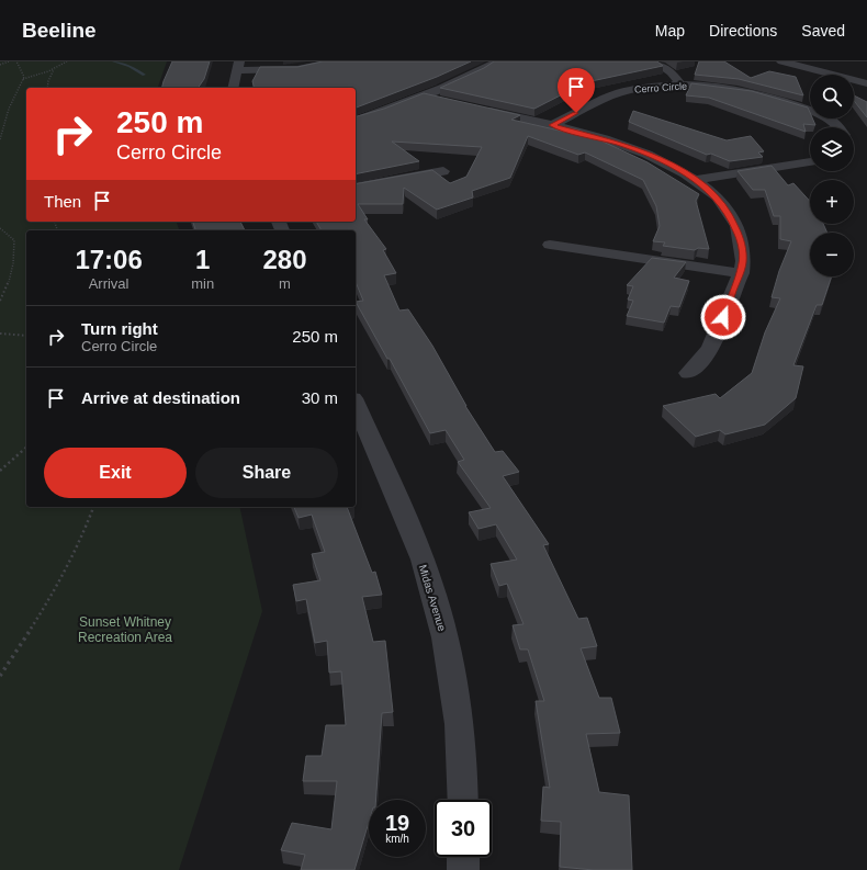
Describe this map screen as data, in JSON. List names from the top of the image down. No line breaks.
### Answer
{"streets":{"street":["Cerro Circle","Midas Avenue"]},"parks":["Sunset Whitney Recreation Area"],"page":{"header":"Beeline","nav":["Map","Directions","Saved"],"map_buttons":["+","−"],"turn":["250 m","Cerro Circle"],"then":"Then","eta":["17:06","Arrival","1","min","280","m"],"list":[{"name":"Turn right","note":"Cerro Circle","value":"250 m"},{"name":"Arrive at destination","value":"30 m"}],"buttons":["Exit","Share"],"speed":"19 km/h","limit":"30"}}
